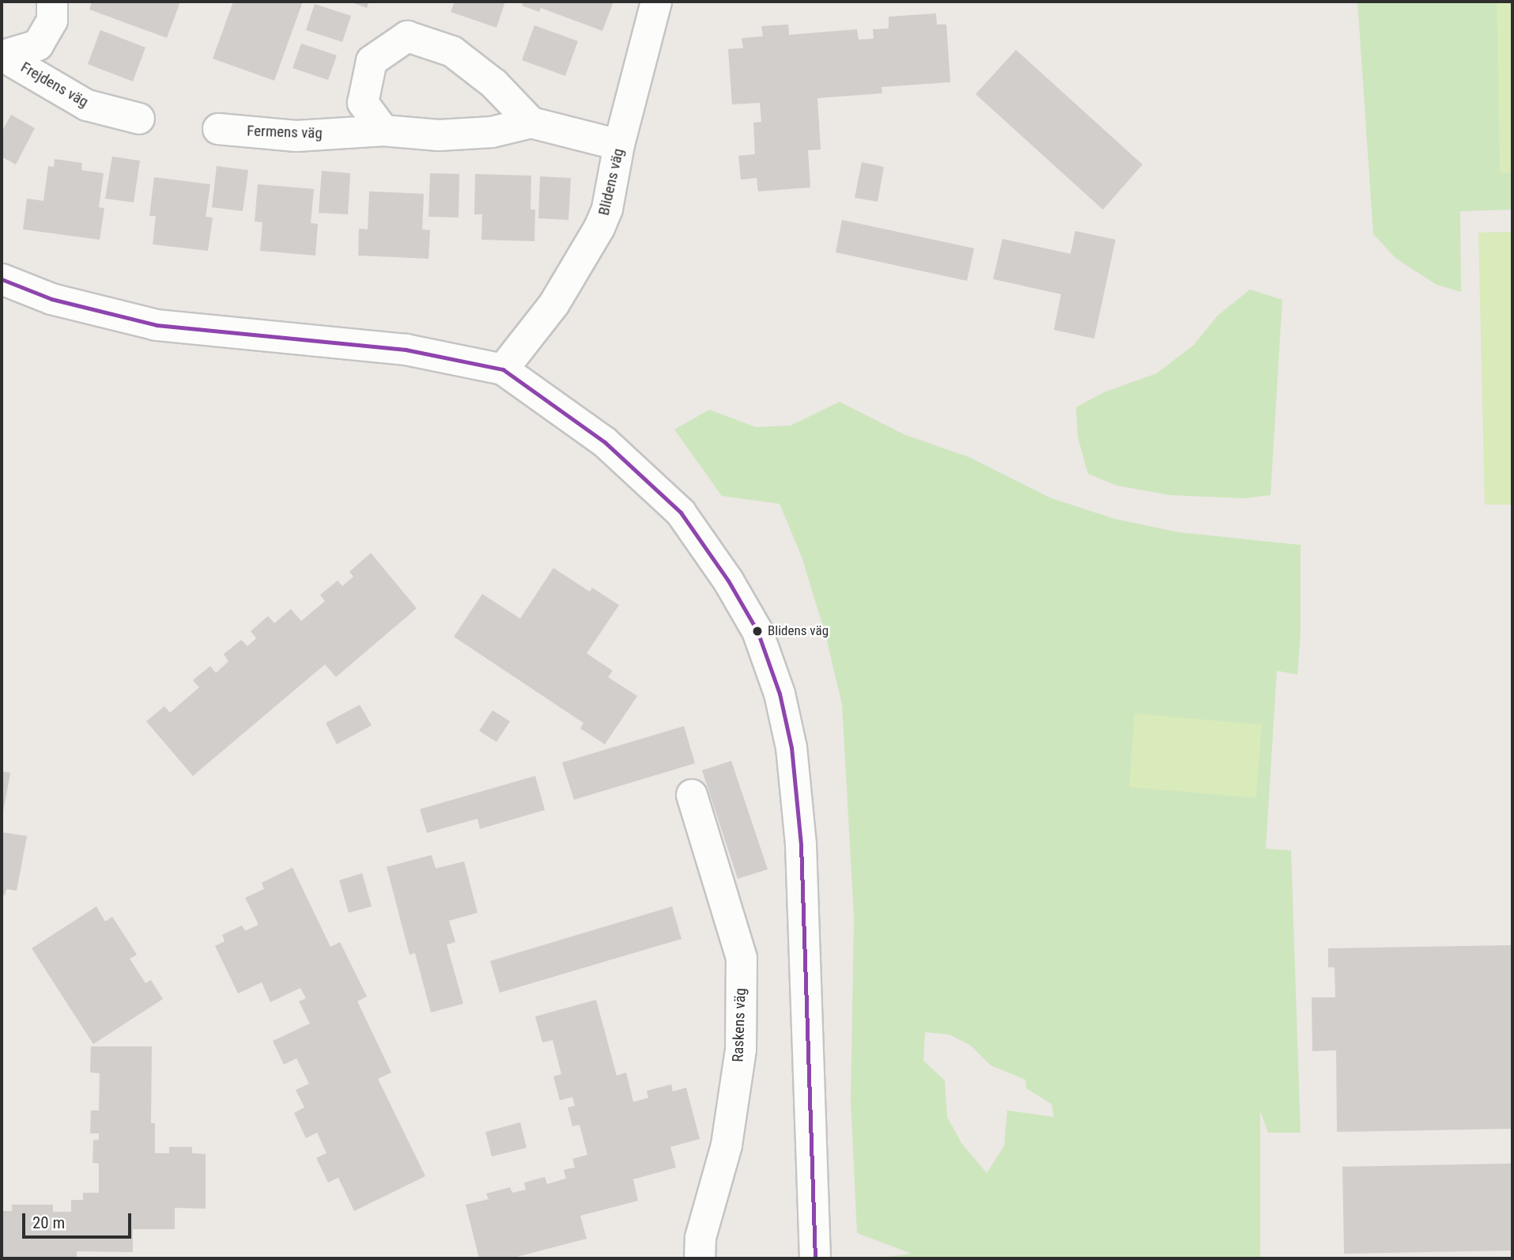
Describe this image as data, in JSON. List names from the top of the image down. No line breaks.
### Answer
{"streets":{"street":["Frejdens väg","Fermens väg","Blidens väg","Raskens väg"]},"crossings":[["Fermens väg","Blidens väg"]],"places":["Blidens väg"],"scale_bar":"20 m"}
